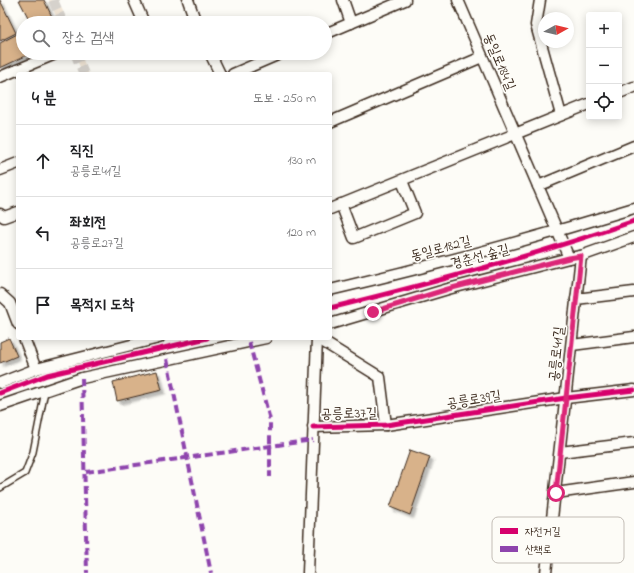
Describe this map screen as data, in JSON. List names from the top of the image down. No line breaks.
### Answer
{"streets":{"street":["동일로184길","동일로182길","공릉로41길","공릉로39길","공릉로37길"],"cycle path":["경춘선 숲길"]},"crossings":[["동일로184길","동일로182길"],["동일로184길","경춘선 숲길"],["공릉로41길","공릉로39길"],["공릉로39길","공릉로37길"]],"legend":["자전거길","산책로"],"north":"right","page":{"map_buttons":["+","−"],"search":"장소 검색","heading":["4 분","도보 · 250 m"],"list":[["직진","공릉로41길","130 m"],["좌회전","공릉로27길","120 m"],"목적지 도착"]}}
